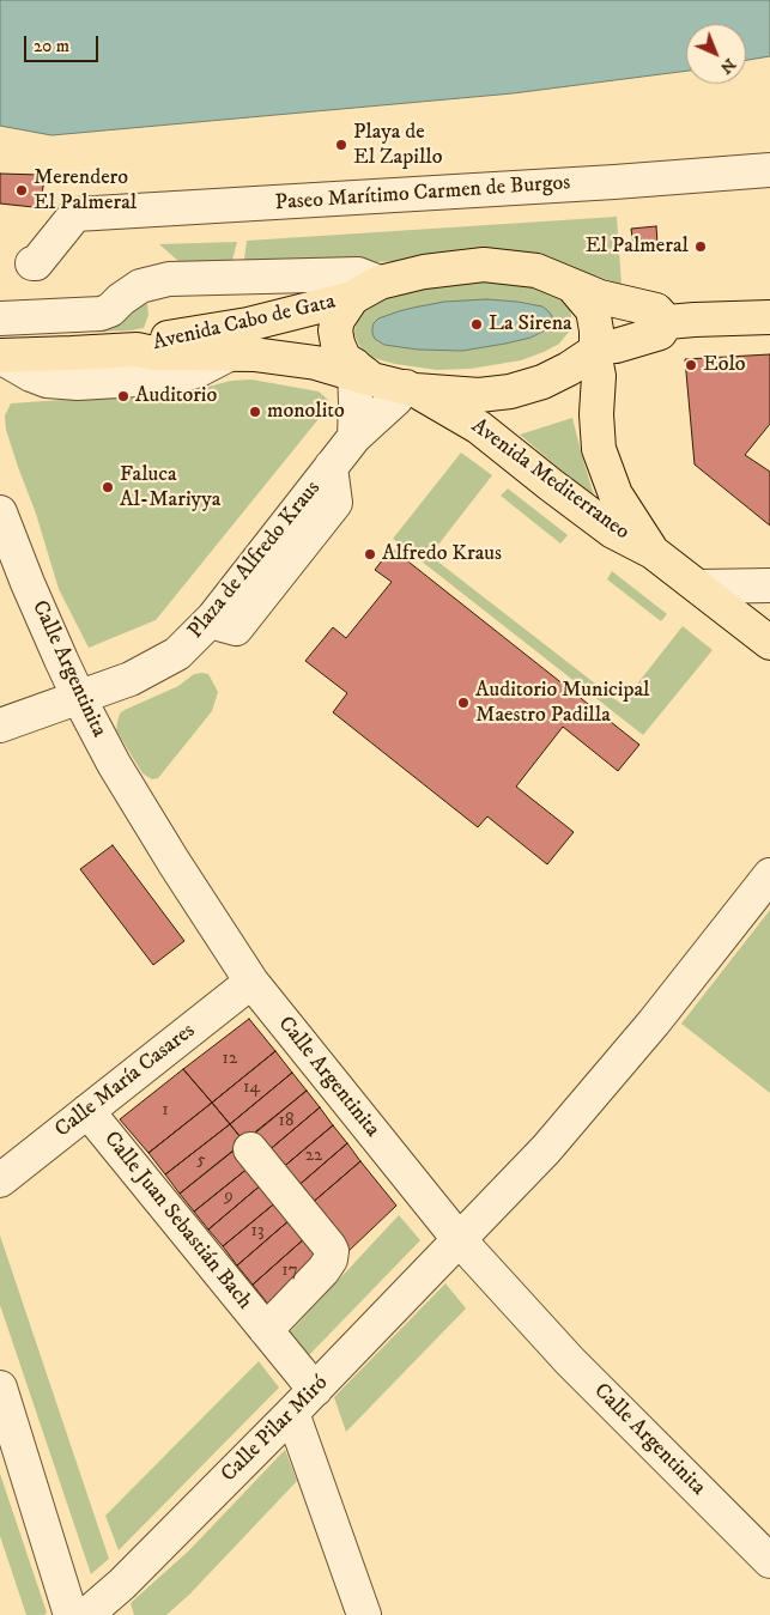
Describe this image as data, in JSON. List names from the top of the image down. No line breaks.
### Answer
{"streets":{"main road":["Avenida Cabo de Gata","Avenida Mediterraneo"],"street":["Paseo Marítimo Carmen de Burgos","Plaza de Alfredo Kraus","Calle Argentinita","Calle María Casares","Calle Juan Sebastián Bach","Calle Pilar Miró"]},"crossings":[["Avenida Cabo de Gata","Avenida Mediterraneo"],["Avenida Cabo de Gata","Plaza de Alfredo Kraus"],["Avenida Mediterraneo","Plaza de Alfredo Kraus"],["Plaza de Alfredo Kraus","Calle Argentinita"],["Calle Argentinita","Calle María Casares"],["Calle Argentinita","Calle Pilar Miró"],["Calle María Casares","Calle Juan Sebastián Bach"],["Calle Juan Sebastián Bach","Calle Pilar Miró"]],"places":["Playa de El Zapillo","Merendero El Palmeral","El Palmeral","La Sirena","Eolo","Auditorio","monolito","Faluca Al-Mariyya","Alfredo Kraus","Auditorio Municipal Maestro Padilla"],"house_numbers":["12","14","1","18","22","5","9","13","17"],"scale_bar":"20 m","north":"bottom right"}
